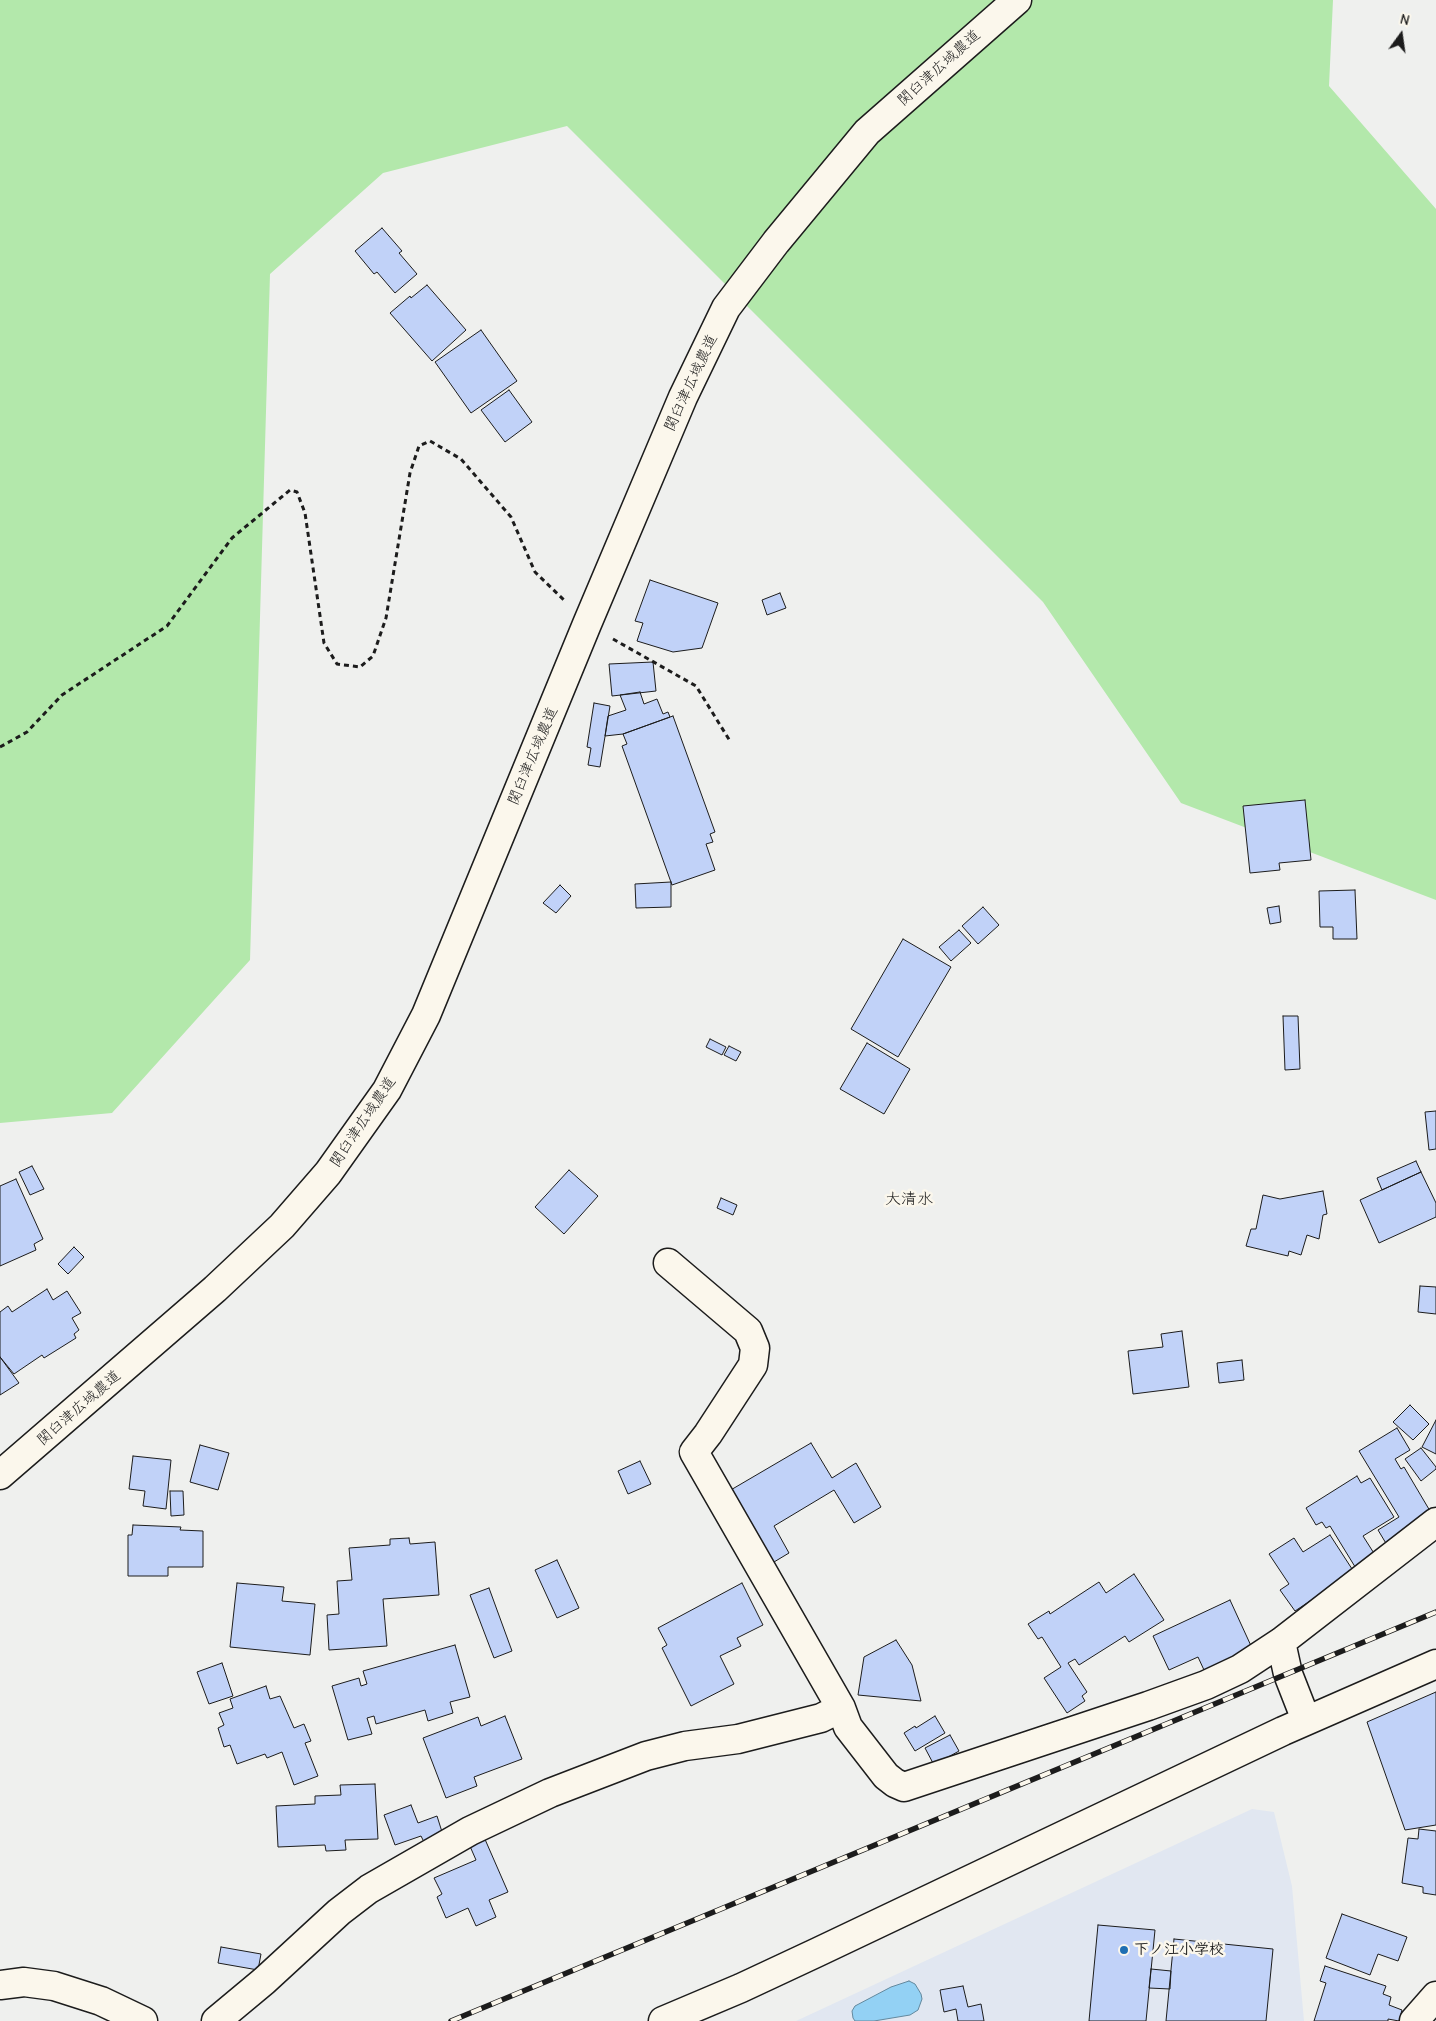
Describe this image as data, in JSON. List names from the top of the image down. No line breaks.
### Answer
{"streets":{"street":["関臼津広域農道"]},"districts":["大清水"],"places":["下ノ江小学校"],"north":"top"}
